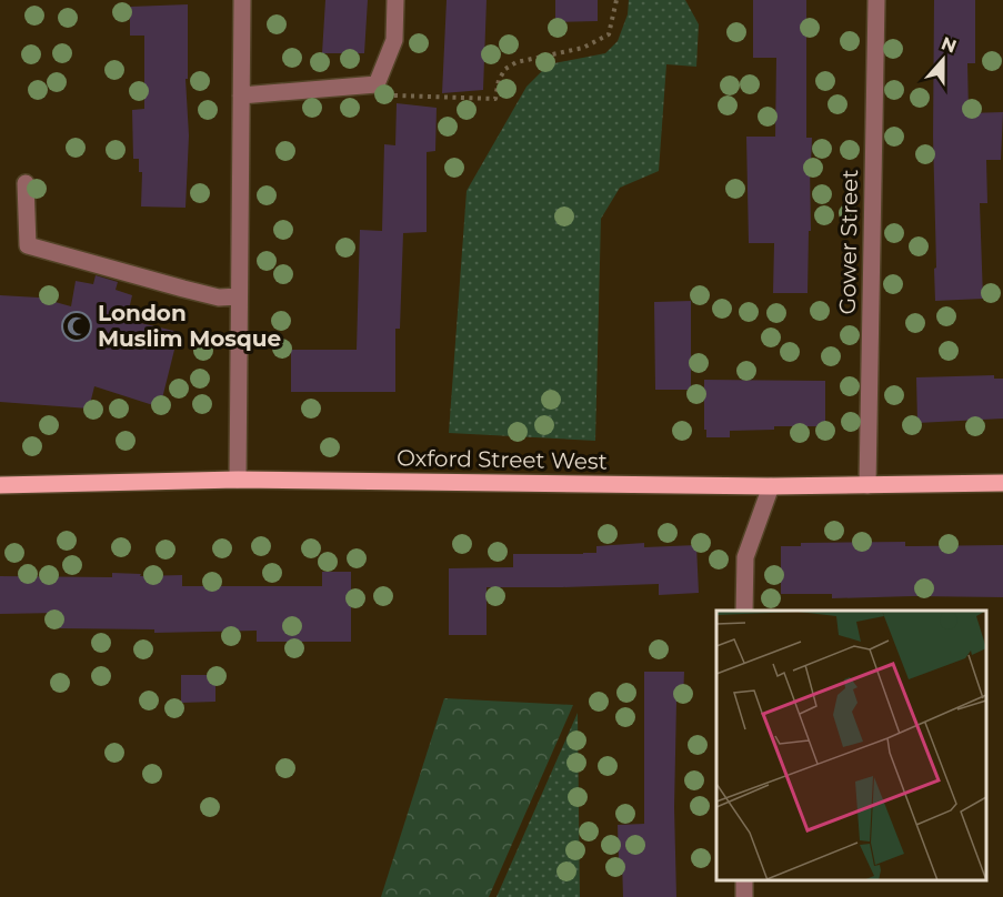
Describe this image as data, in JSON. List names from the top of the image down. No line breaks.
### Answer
{"streets":{"main road":["Oxford Street West"],"street":["Gower Street"]},"crossings":[["Gower Street","Oxford Street West"]],"places":{"mosque":["London Muslim Mosque"]},"north":"top"}
